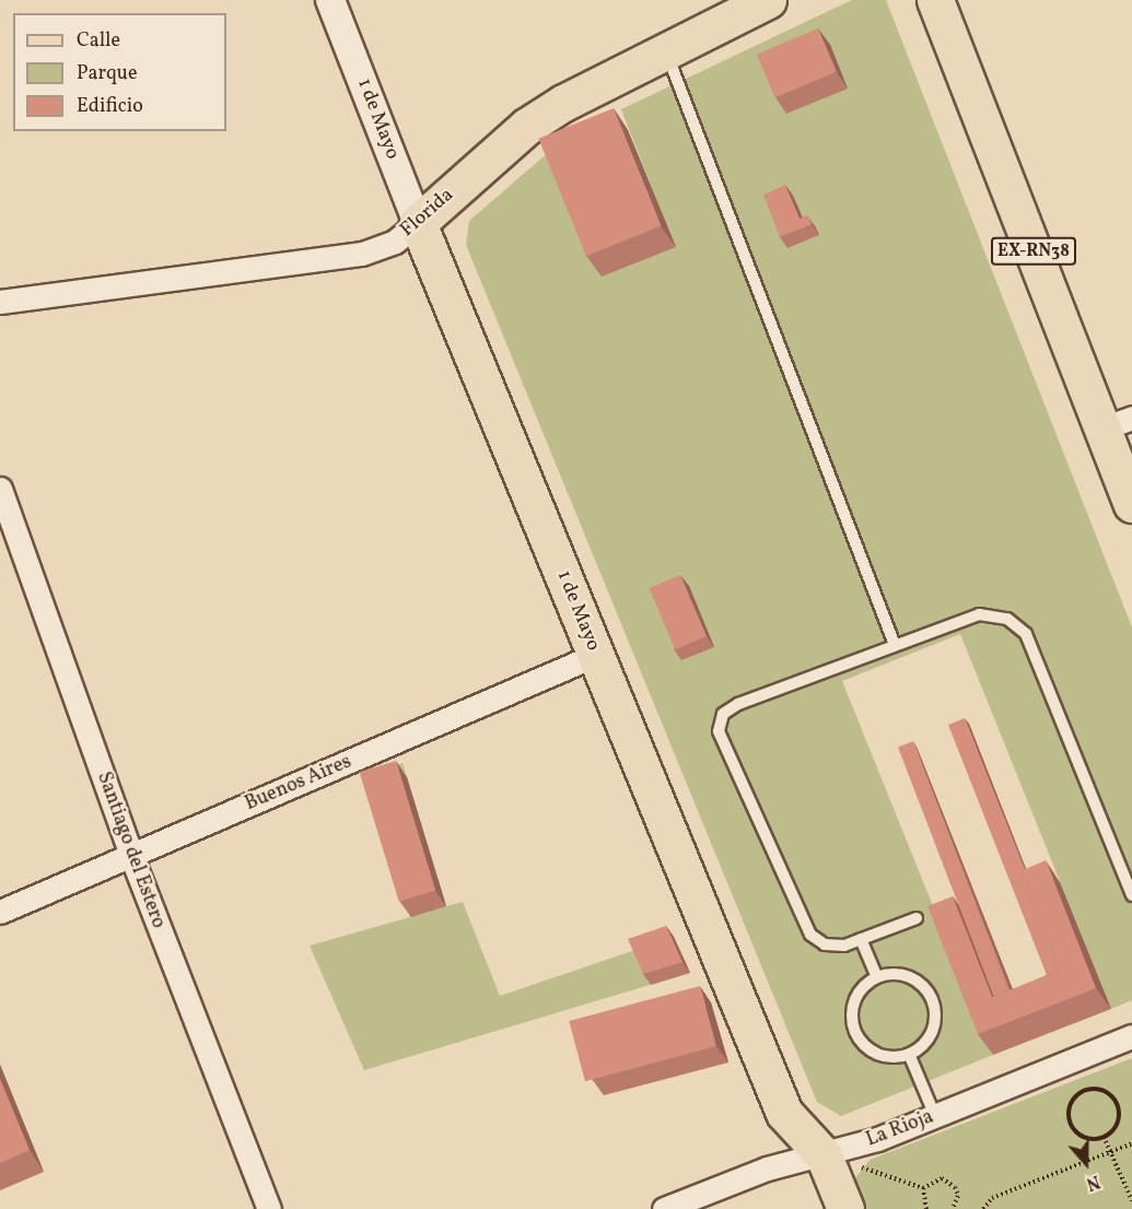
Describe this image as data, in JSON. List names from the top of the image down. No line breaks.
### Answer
{"streets":{"main road":["1 de Mayo","Florida","EX-RN38"],"street":["Buenos Aires","Santiago del Estero","La Rioja"]},"crossings":[["1 de Mayo","Florida"],["1 de Mayo","Buenos Aires"],["1 de Mayo","La Rioja"],["Buenos Aires","Santiago del Estero"]],"legend":["Calle","Parque","Edificio"],"north":"bottom"}
